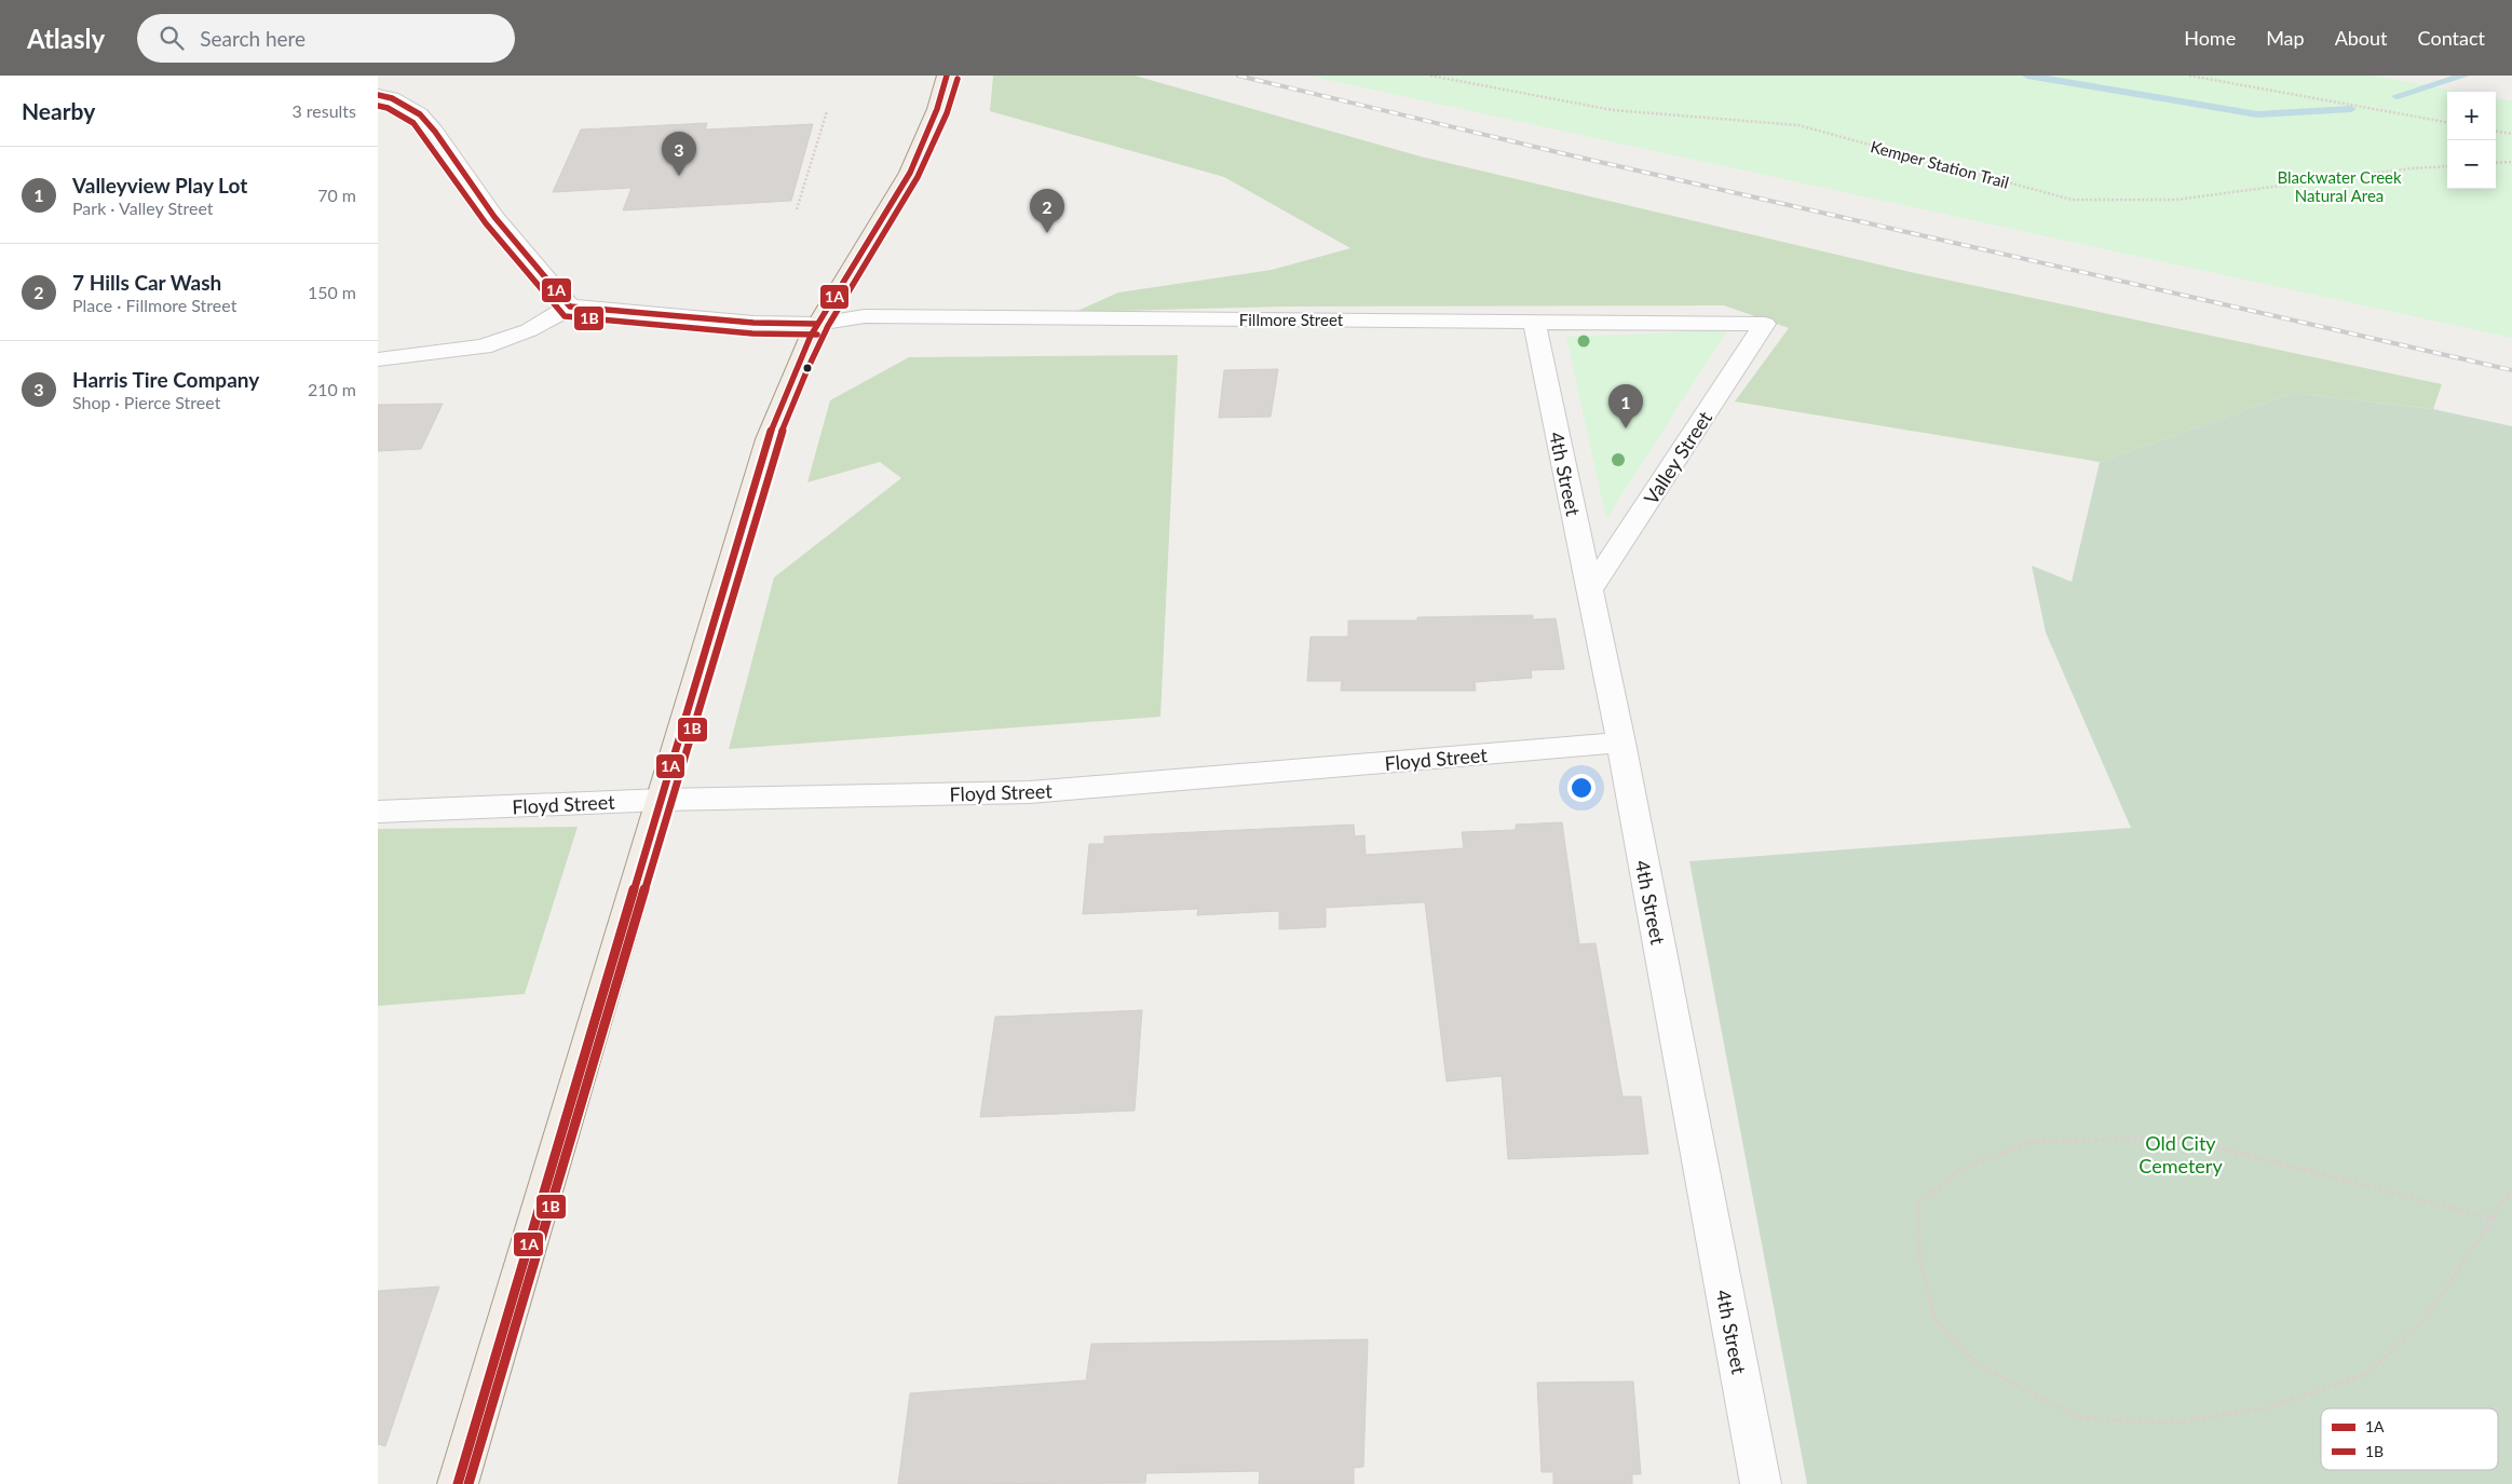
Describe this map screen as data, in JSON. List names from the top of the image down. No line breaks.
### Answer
{"streets":{"street":["Fillmore Street","Valley Street","4th Street","Floyd Street"],"path":["Kemper Station Trail"]},"crossings":[["Fillmore Street","Valley Street"],["Fillmore Street","4th Street"],["Valley Street","4th Street"],["4th Street","Floyd Street"]],"parks":["Blackwater Creek Natural Area","Old City Cemetery"],"lines":["transit line 1A","transit line 1B"],"legend":["1A","1B"],"page":{"header":"Atlasly","search":"Search here","nav":["Home","Map","About","Contact"],"heading":["Nearby","3 results"],"map_buttons":["+","−"],"pins":["3","2","1"],"list":[{"mark":"1","name":"Valleyview Play Lot","note":"Park · Valley Street","value":"70 m"},{"mark":"2","name":"7 Hills Car Wash","note":"Place · Fillmore Street","value":"150 m"},{"mark":"3","name":"Harris Tire Company","note":"Shop · Pierce Street","value":"210 m"}]}}
